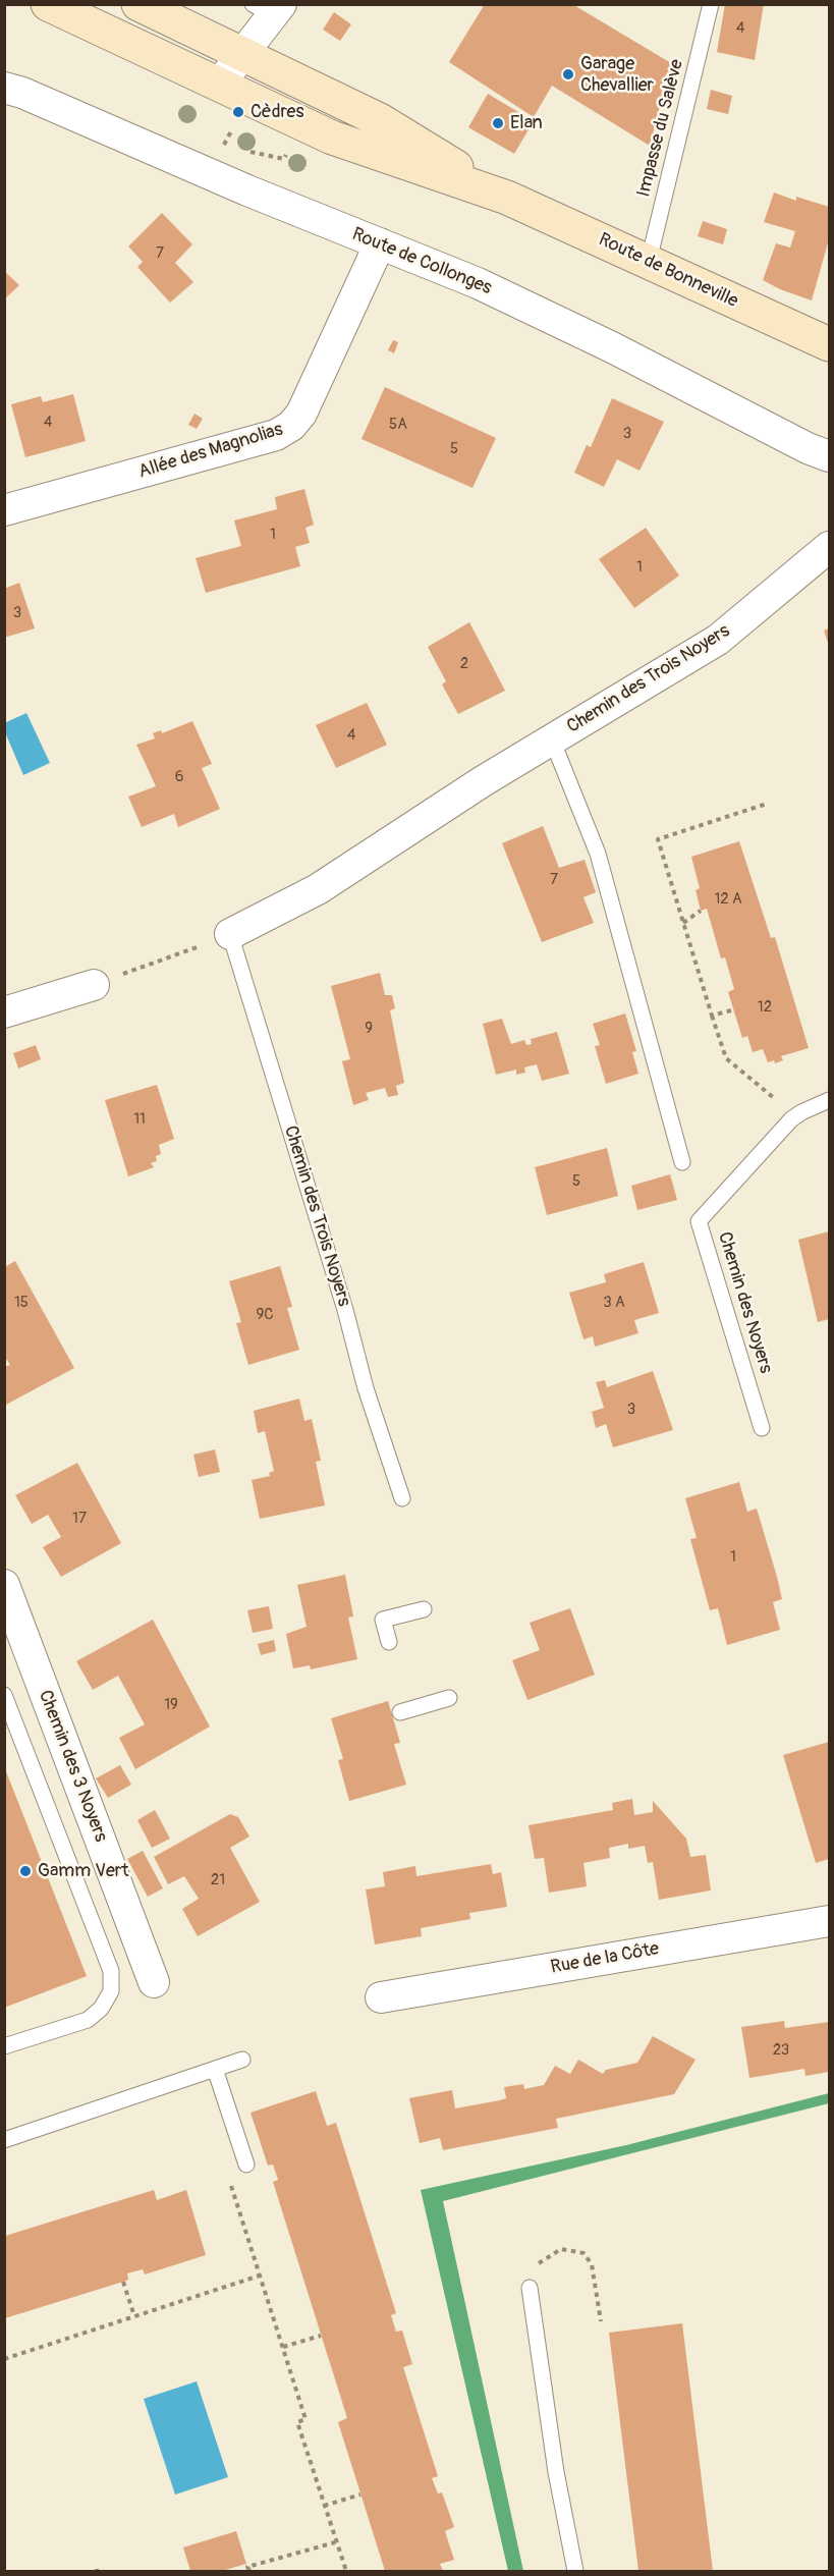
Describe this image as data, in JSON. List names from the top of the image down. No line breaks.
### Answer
{"streets":{"main road":["Route de Bonneville"],"street":["Route de Collonges","Allée des Magnolias","Chemin des Trois Noyers","Chemin des 3 Noyers","Rue de la Côte"],"lane":["Impasse du Salève","Chemin des Noyers"]},"crossings":[["Impasse du Salève","Route de Bonneville"],["Route de Collonges","Allée des Magnolias"]],"places":["Garage Chevallier","Cèdres","Elan","Gamm Vert"],"house_numbers":["4","7","4","5A","3","5","1","1","3","2","4","6","7","12 A","12","9","11","5","15","3 A","9C","3","17","1","19","21","23"]}
